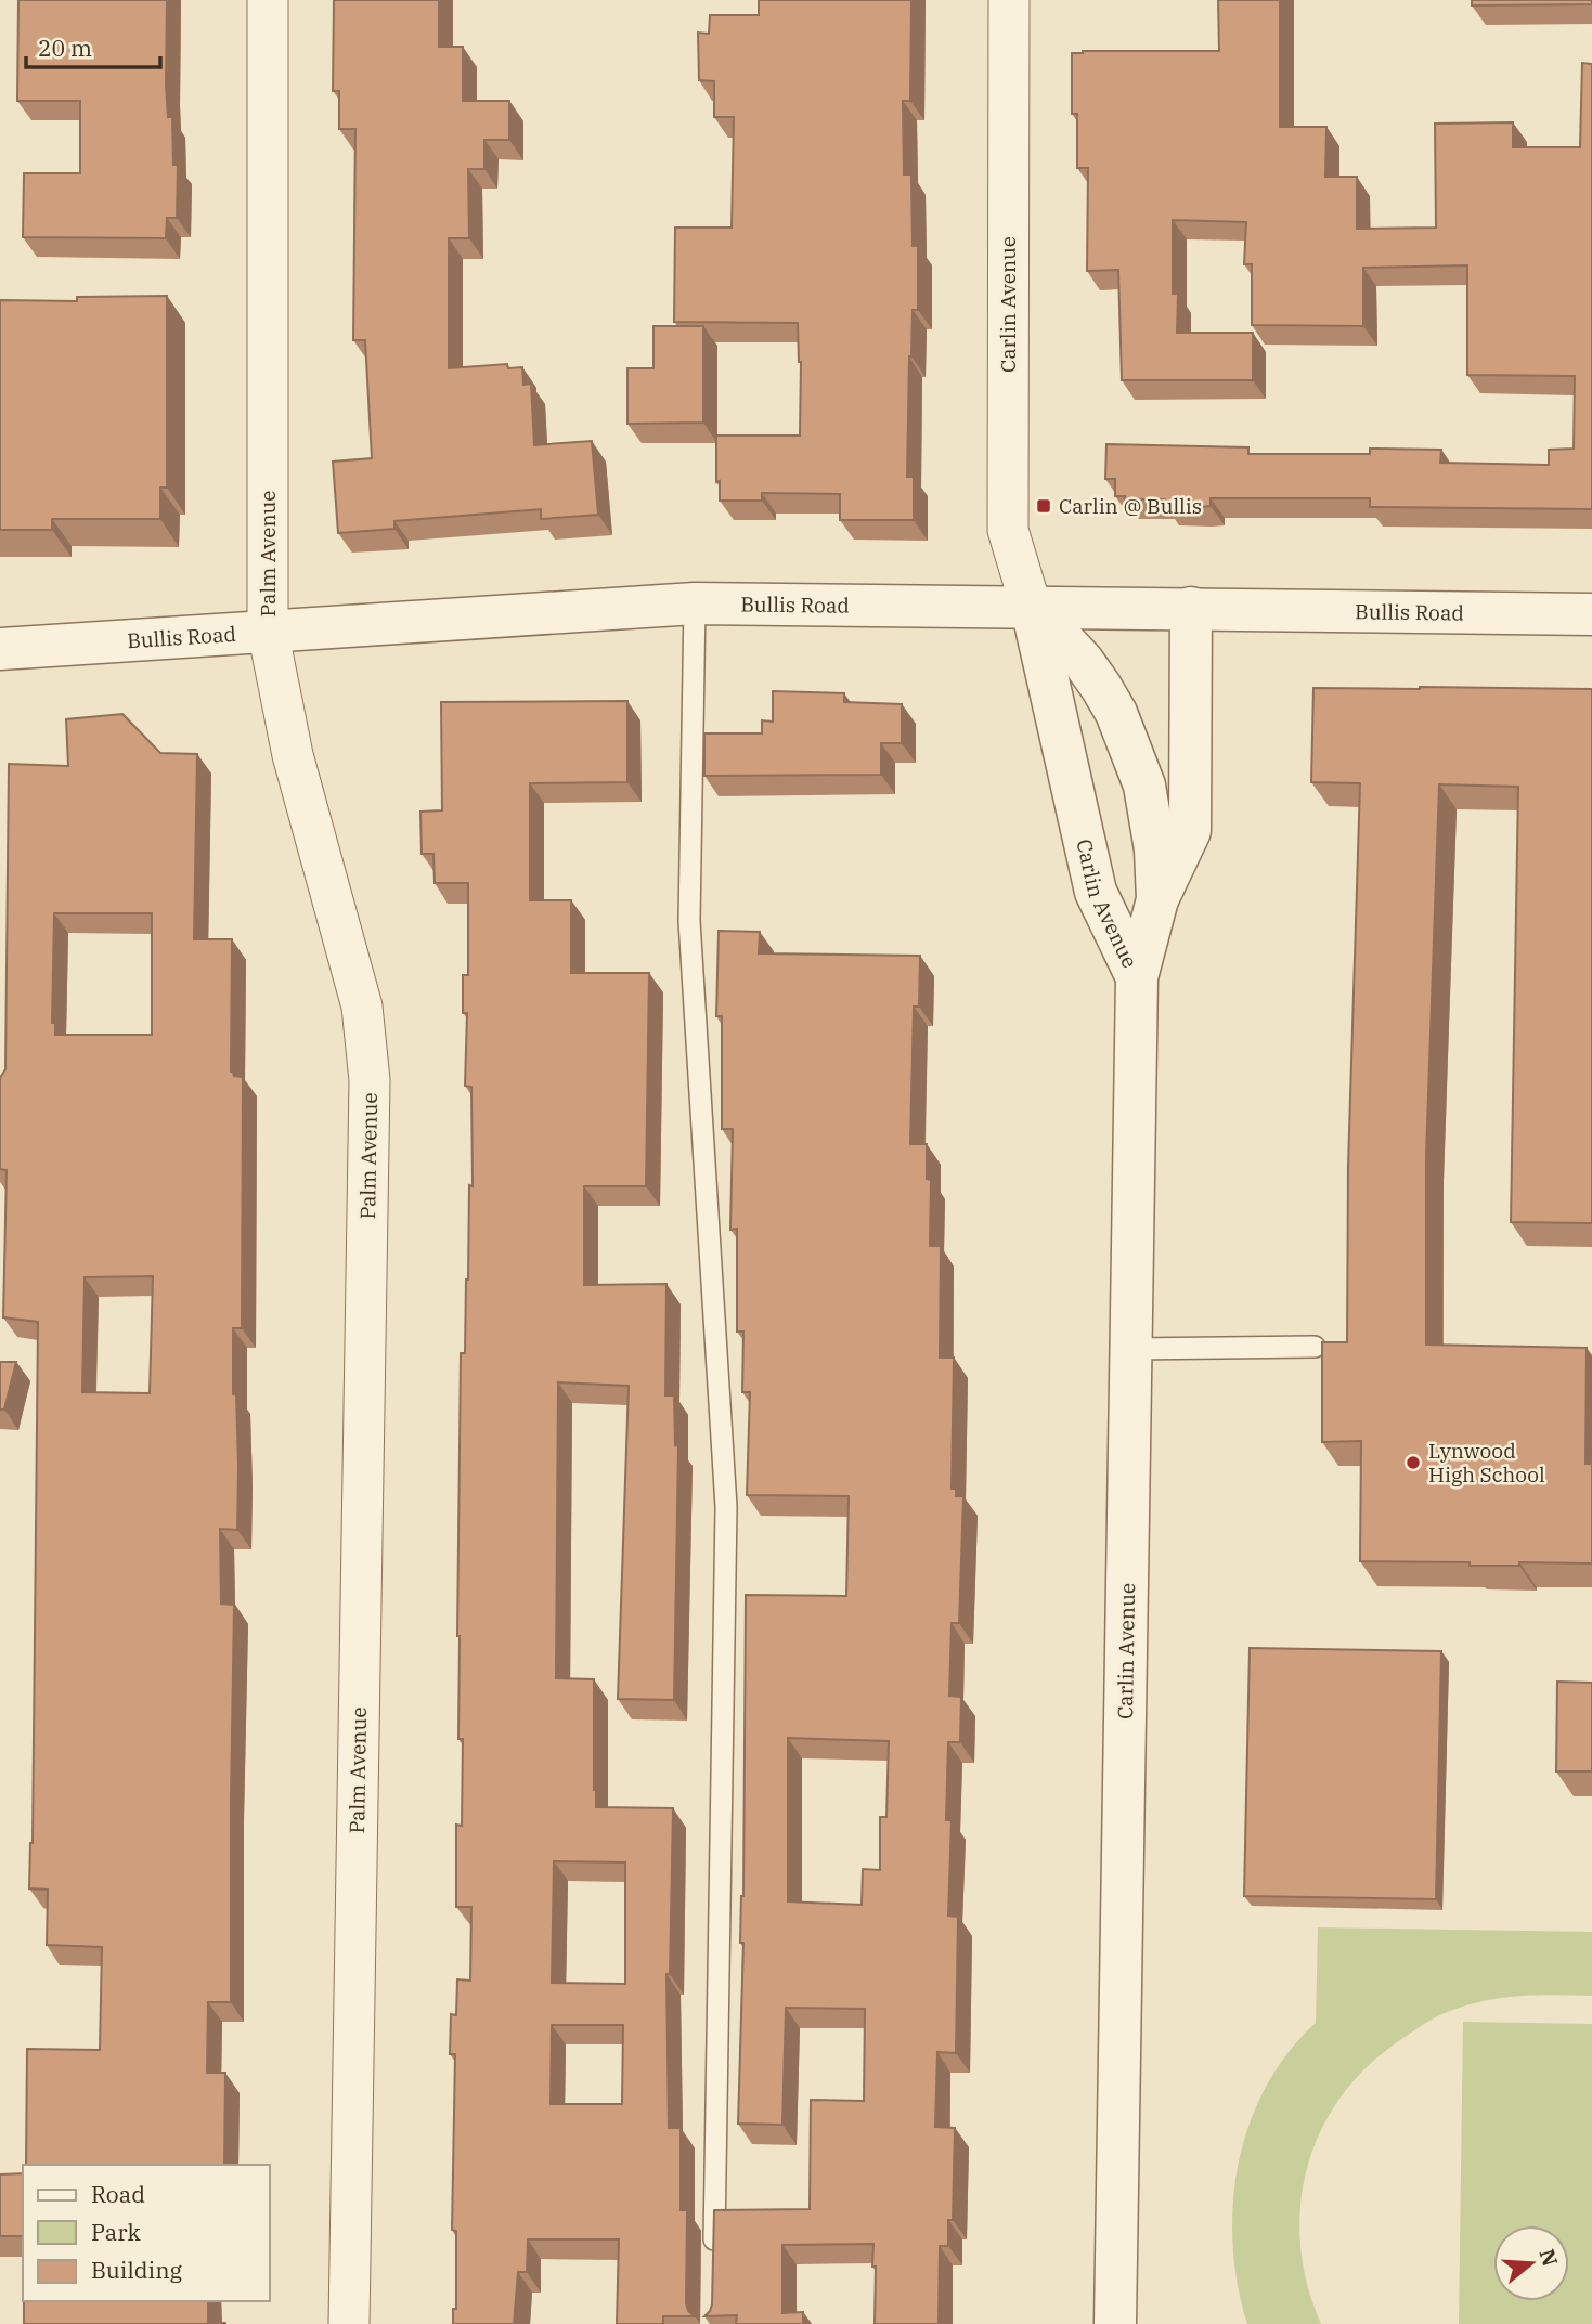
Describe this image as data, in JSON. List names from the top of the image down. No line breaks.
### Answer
{"streets":{"street":["Carlin Avenue","Palm Avenue","Bullis Road"]},"crossings":[["Carlin Avenue","Bullis Road"],["Palm Avenue","Bullis Road"]],"places":{"transit":["Carlin @ Bullis"],"other":["Lynwood High School"]},"legend":["Road","Park","Building"],"scale_bar":"20 m","north":"right"}
